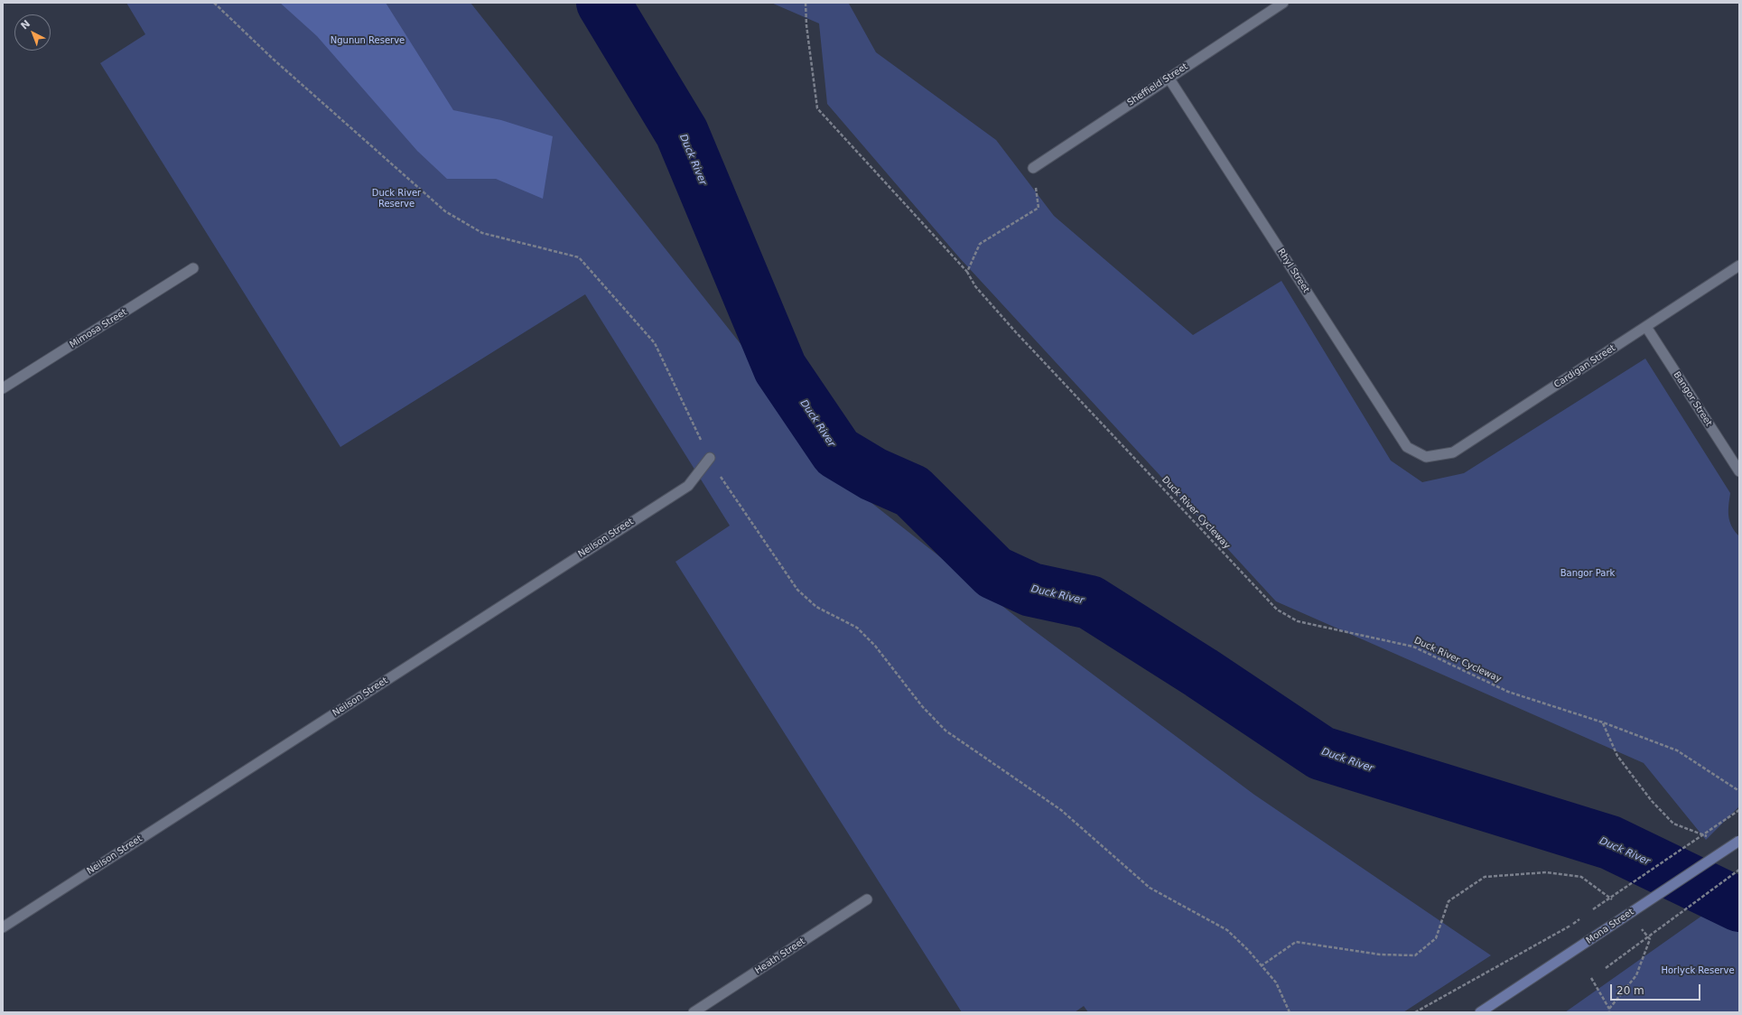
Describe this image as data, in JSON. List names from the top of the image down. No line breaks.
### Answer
{"streets":{"main road":["Mona Street"],"street":["Sheffield Street","Rhyl Street","Mimosa Street","Cardigan Street","Bangor Street","Neilson Street","Heath Street"],"path":["Duck River Cycleway"]},"crossings":[["Sheffield Street","Rhyl Street"],["Rhyl Street","Cardigan Street"],["Cardigan Street","Bangor Street"]],"water":["Duck River"],"parks":["Ngunun Reserve","Duck River Reserve","Bangor Park","Horlyck Reserve"],"scale_bar":"20 m","north":"top left"}
